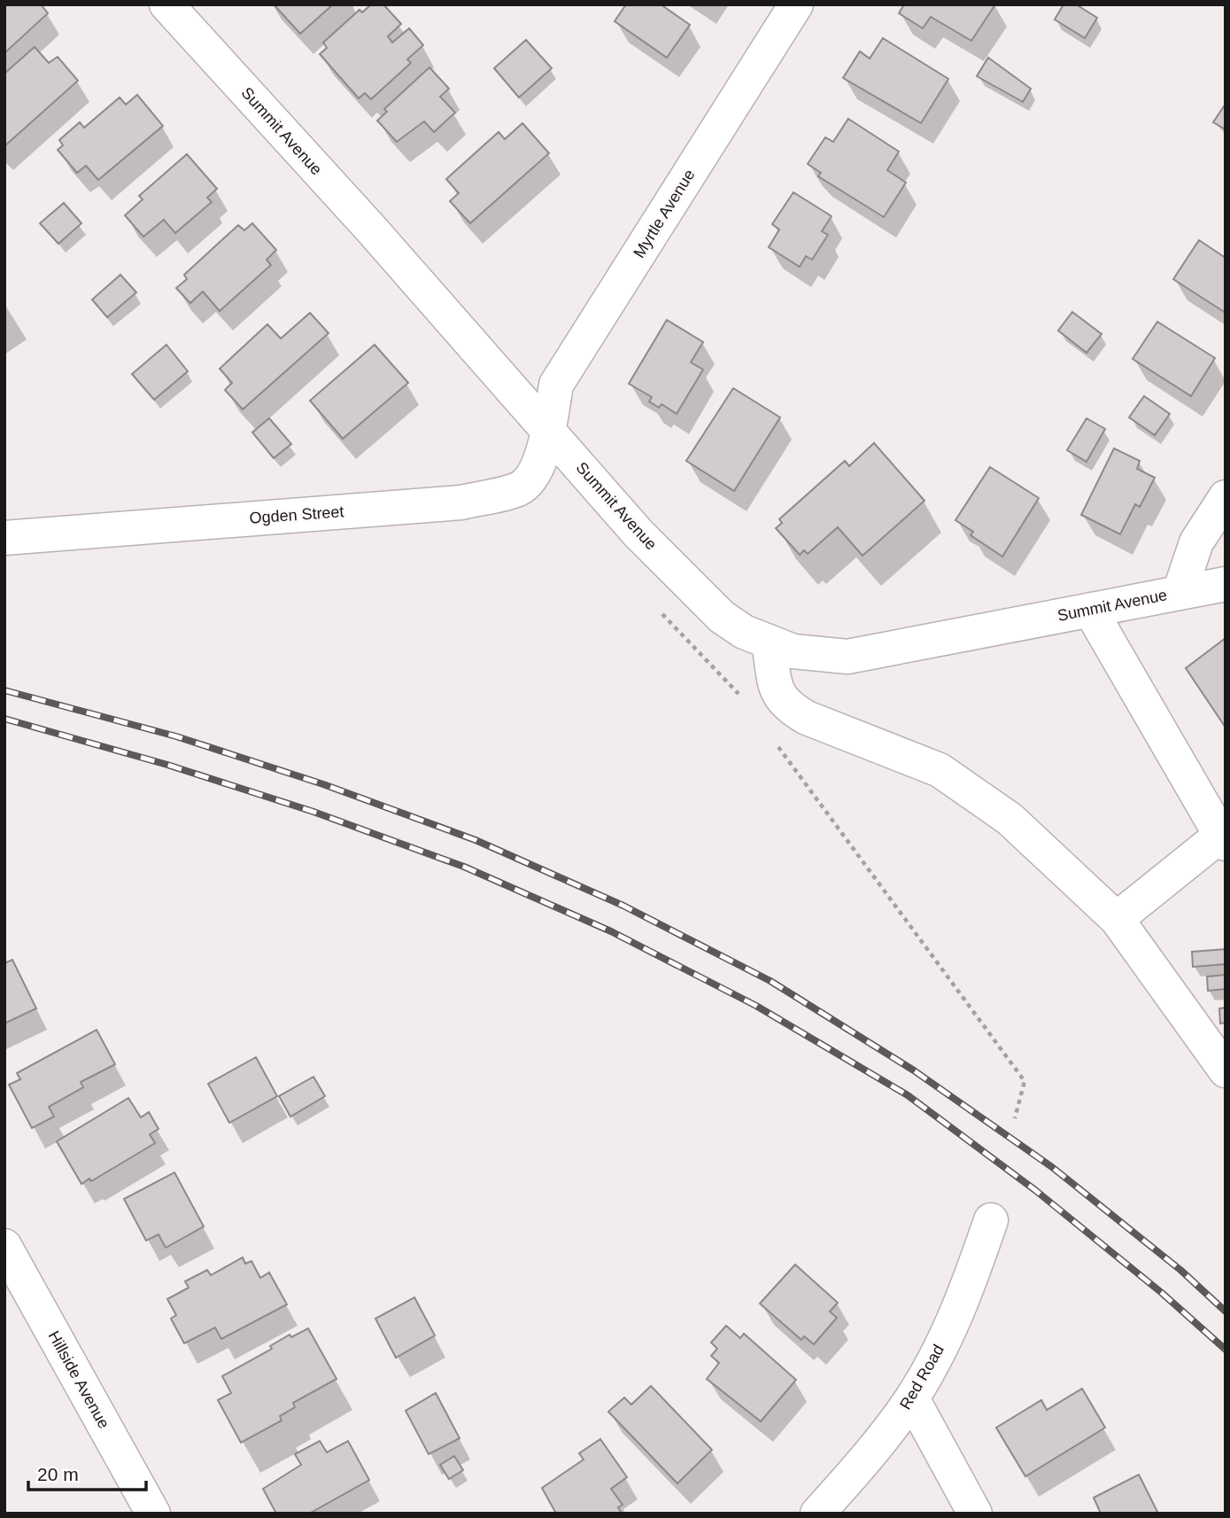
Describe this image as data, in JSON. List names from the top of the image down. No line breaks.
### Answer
{"streets":{"street":["Summit Avenue","Myrtle Avenue","Ogden Street","Red Road","Hillside Avenue"]},"crossings":[["Summit Avenue","Myrtle Avenue"],["Summit Avenue","Ogden Street"],["Myrtle Avenue","Ogden Street"]],"scale_bar":"20 m"}
